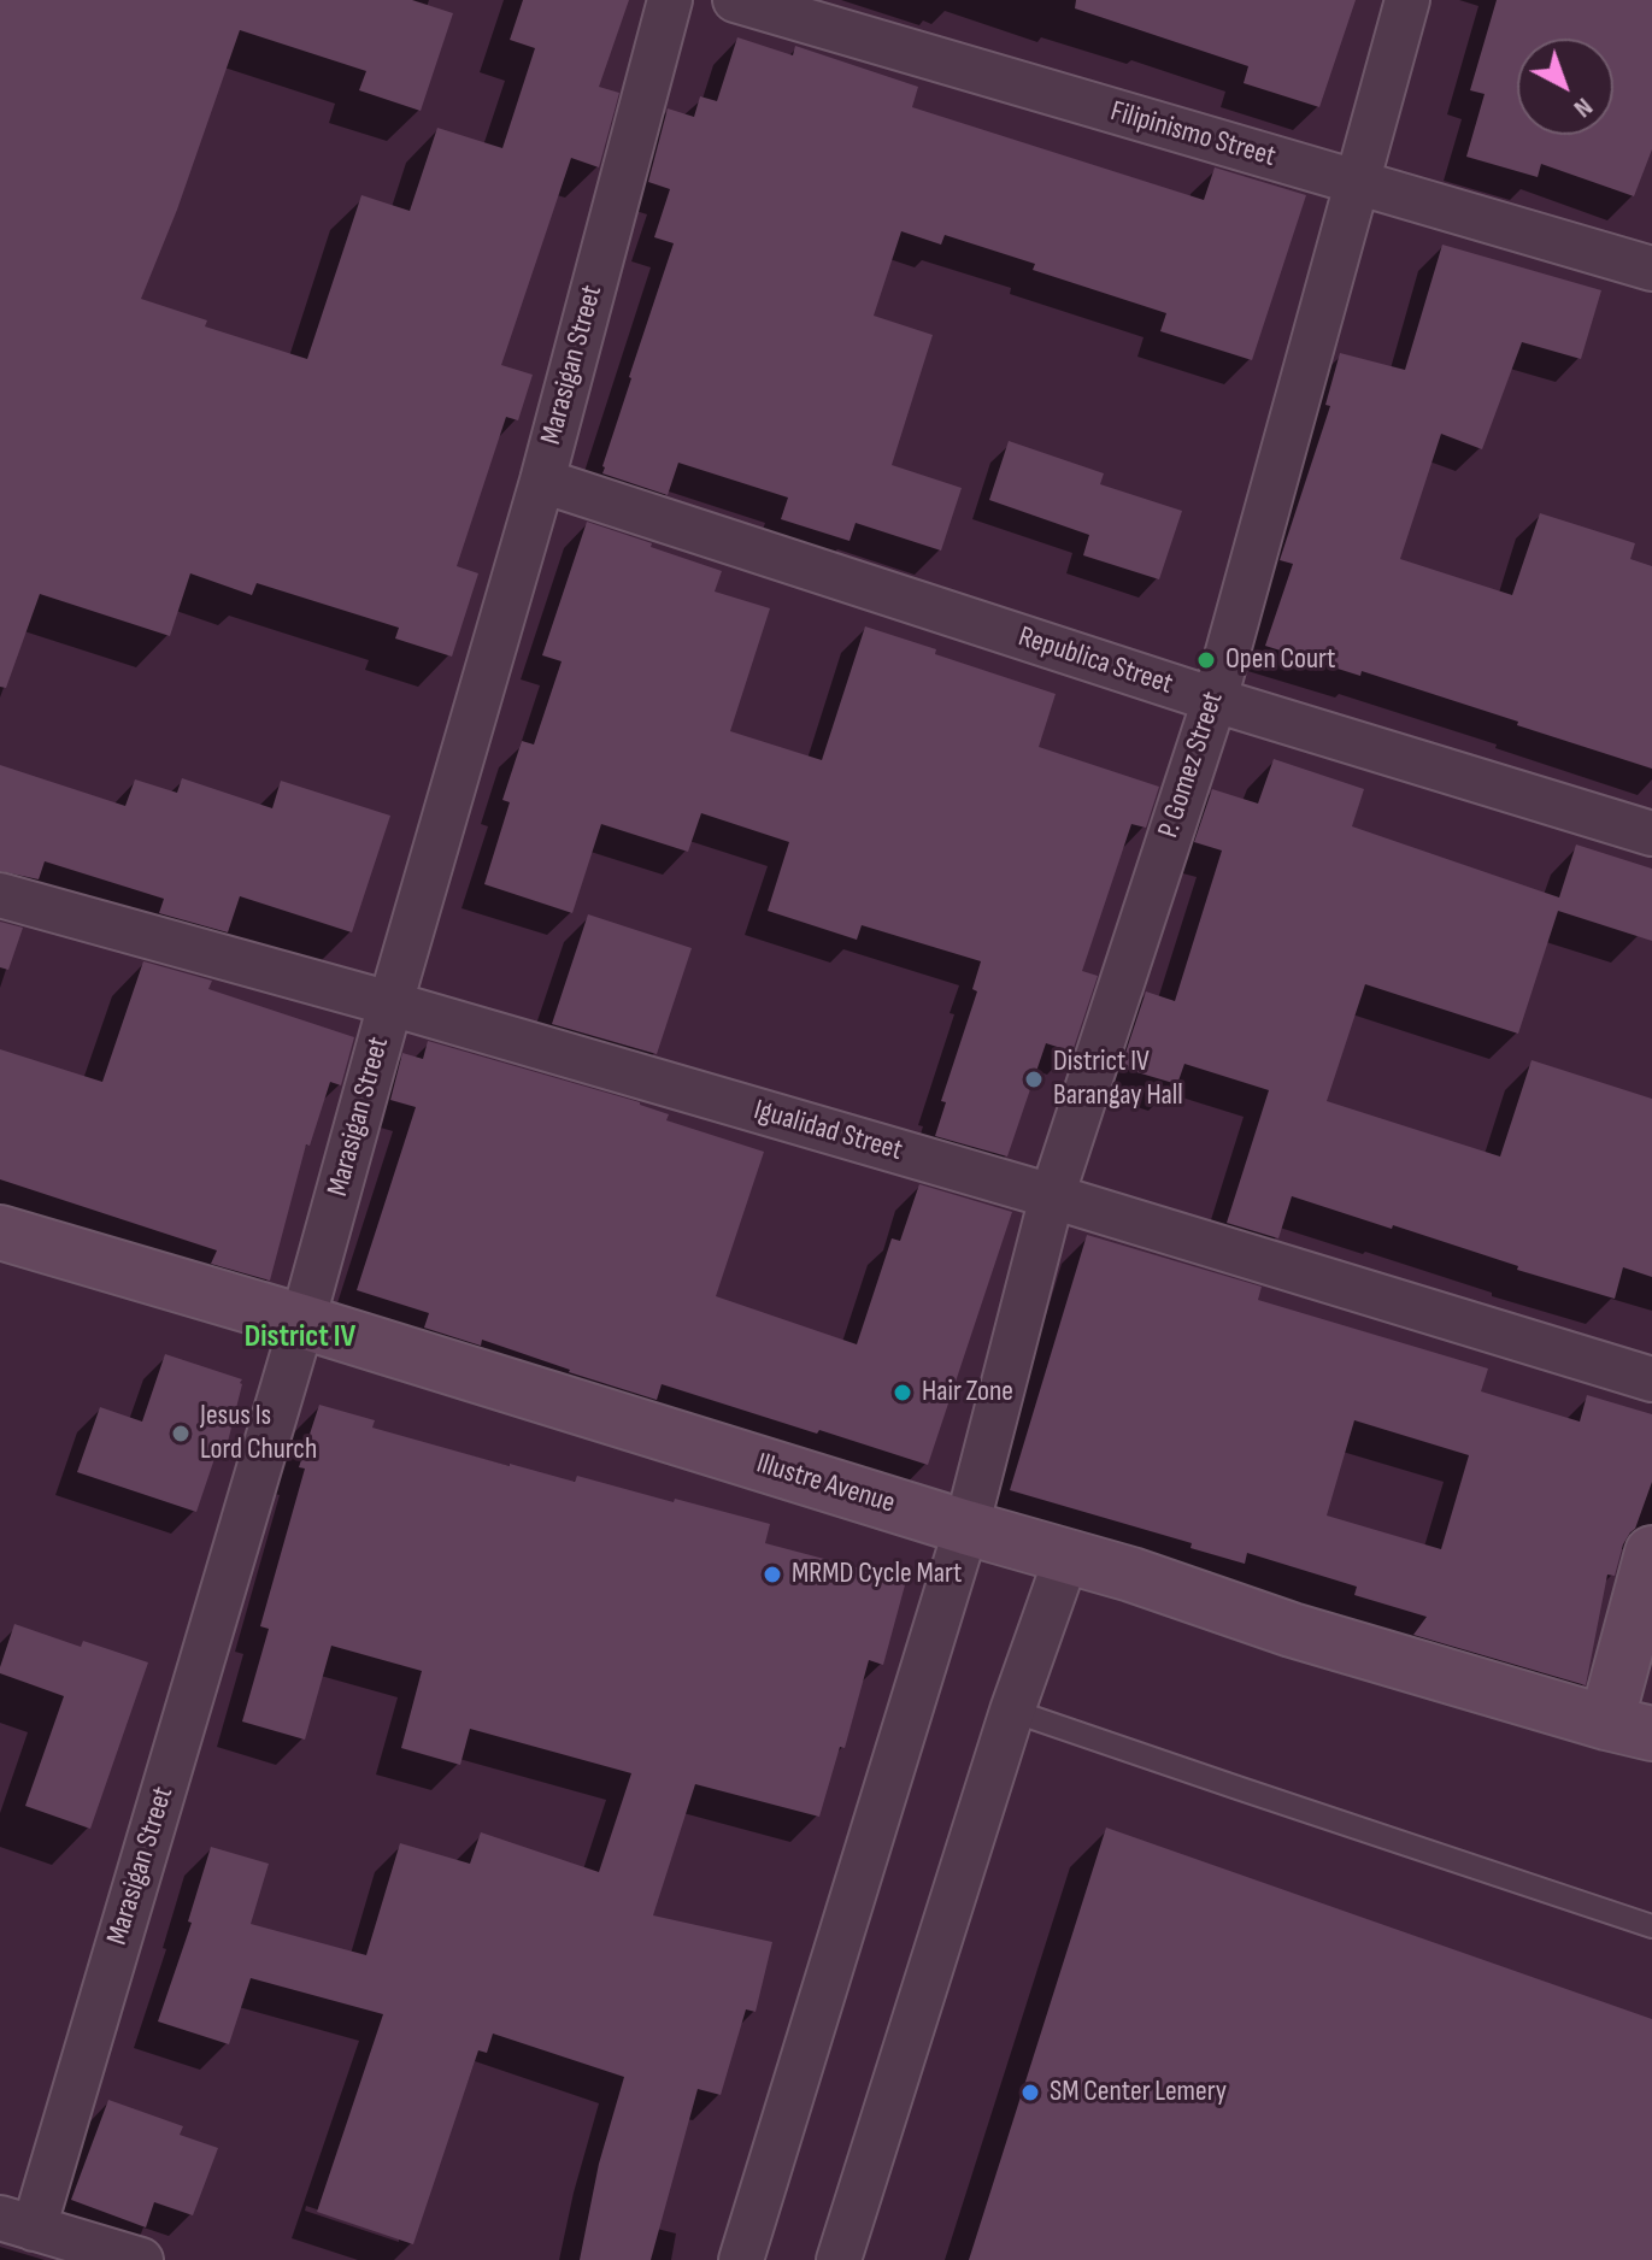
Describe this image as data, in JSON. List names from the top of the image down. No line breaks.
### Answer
{"streets":{"main road":["Illustre Avenue"],"street":["Filipinismo Street","Marasigan Street","Republica Street","P. Gomez Street","Igualidad Street"]},"crossings":[["Filipinismo Street","P. Gomez Street"],["Marasigan Street","Republica Street"],["Marasigan Street","Igualidad Street"],["Marasigan Street","Illustre Avenue"],["Republica Street","P. Gomez Street"],["P. Gomez Street","Igualidad Street"],["P. Gomez Street","Illustre Avenue"]],"districts":["District IV"],"places":["Open Court","District IV Barangay Hall","Hair Zone","Jesus Is Lord Church","MRMD Cycle Mart","SM Center Lemery"],"north":"bottom right"}
